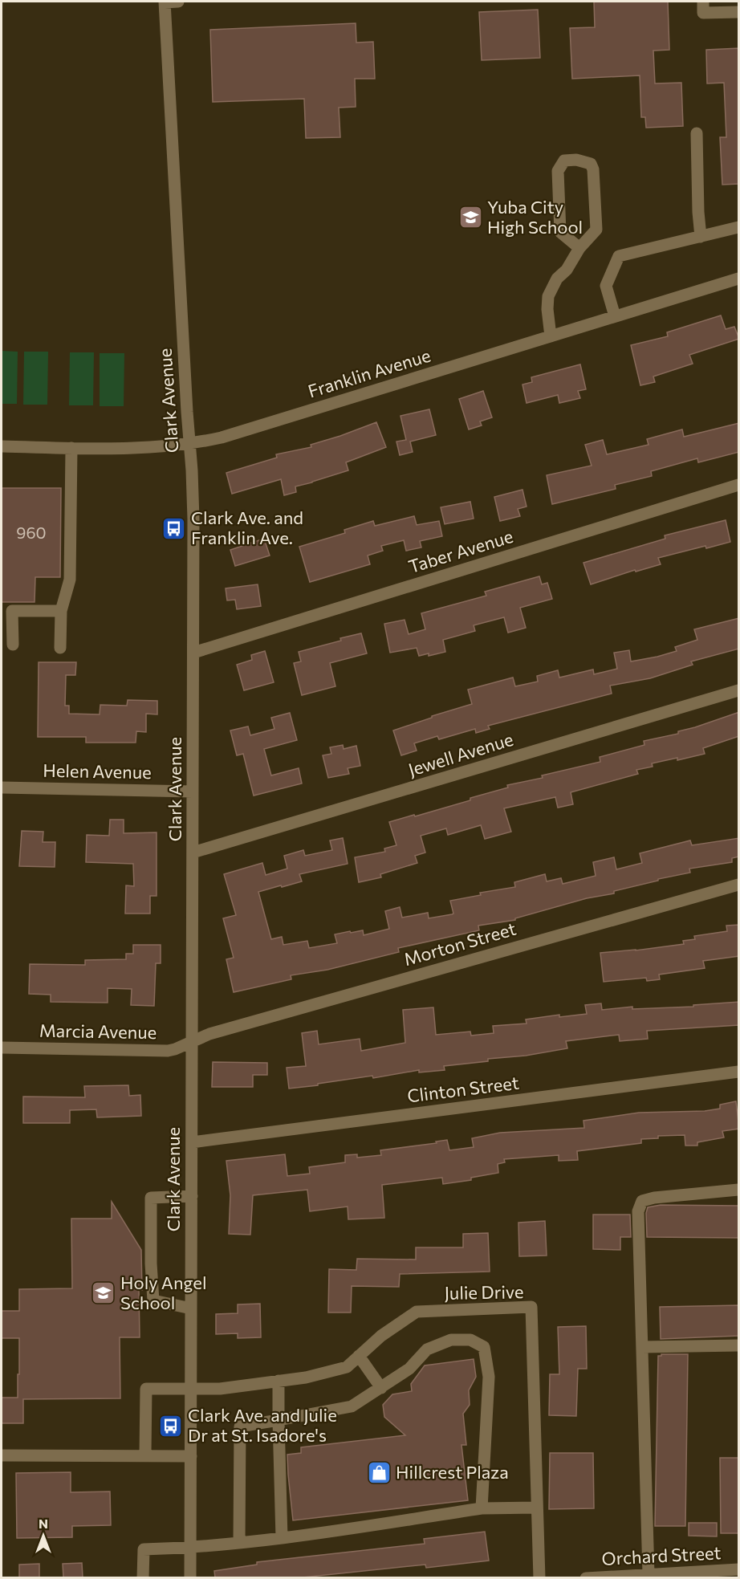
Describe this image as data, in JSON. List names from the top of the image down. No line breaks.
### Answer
{"streets":{"street":["Franklin Avenue","Clark Avenue","Taber Avenue","Jewell Avenue","Helen Avenue","Morton Street","Marcia Avenue","Clinton Street","Julie Drive","Orchard Street"]},"crossings":[["Franklin Avenue","Clark Avenue"],["Clark Avenue","Taber Avenue"],["Clark Avenue","Jewell Avenue"],["Clark Avenue","Helen Avenue"],["Clark Avenue","Morton Street"],["Clark Avenue","Marcia Avenue"],["Clark Avenue","Clinton Street"],["Clark Avenue","Julie Drive"],["Morton Street","Marcia Avenue"]],"places":{"school or university":["Yuba City High School","Holy Angel School"],"bus stop":["Clark Ave. and Franklin Ave.","Clark Ave. and Julie Dr at St. Isadore's"],"shop":["Hillcrest Plaza"]},"house_numbers":["960"],"north":"top"}
